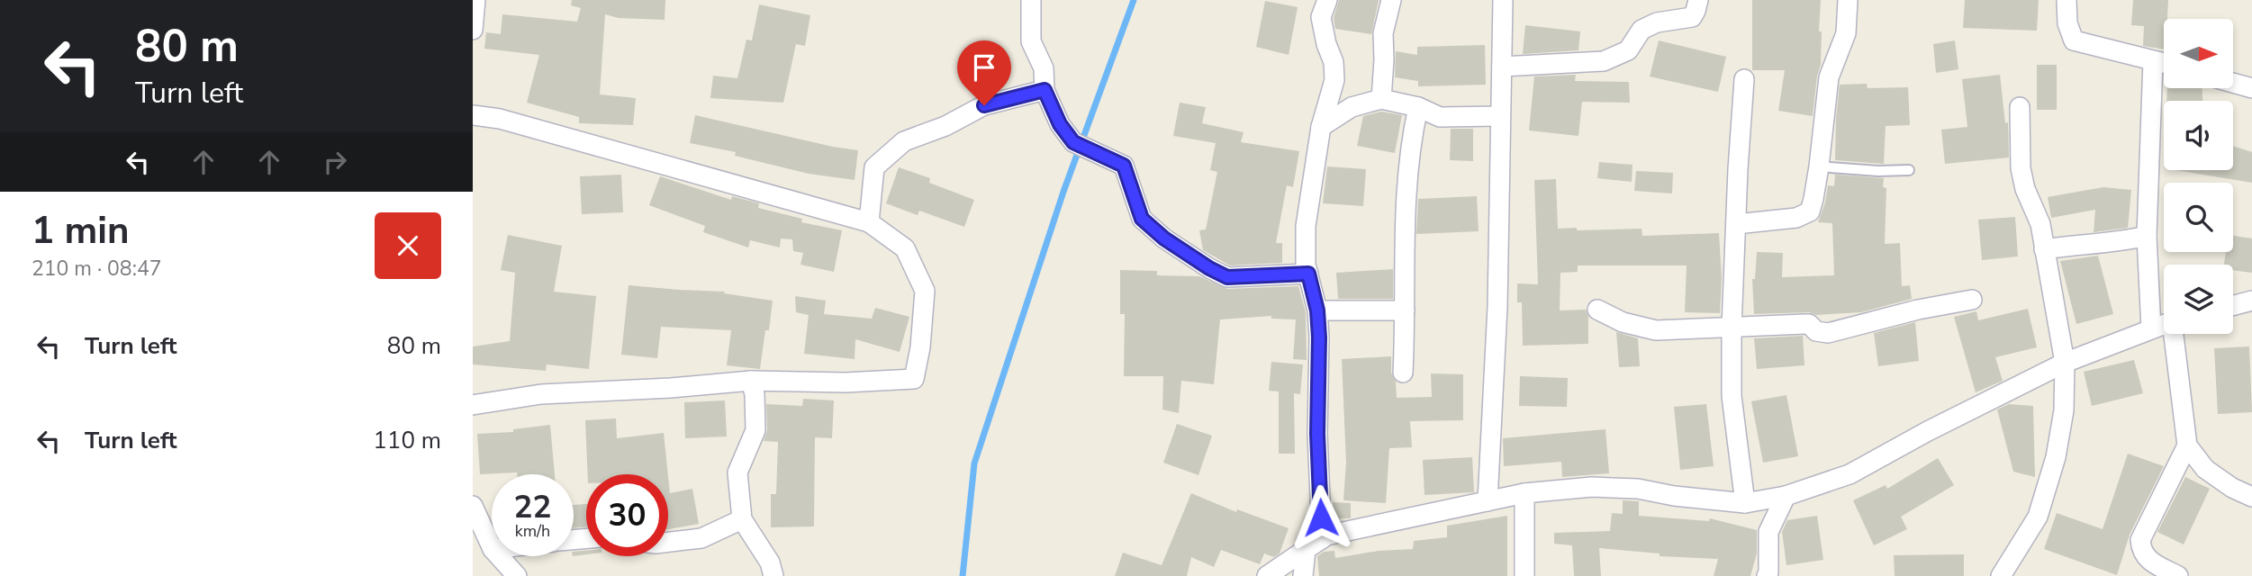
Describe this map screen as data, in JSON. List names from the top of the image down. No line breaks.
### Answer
{"north":"right","page":{"turn":["80 m","Turn left"],"heading":["1 min","210 m · 08:47"],"list":[{"name":"Turn left","value":"80 m"},{"name":"Turn left","value":"110 m"}],"speed":"22 km/h","limit":"30"}}
